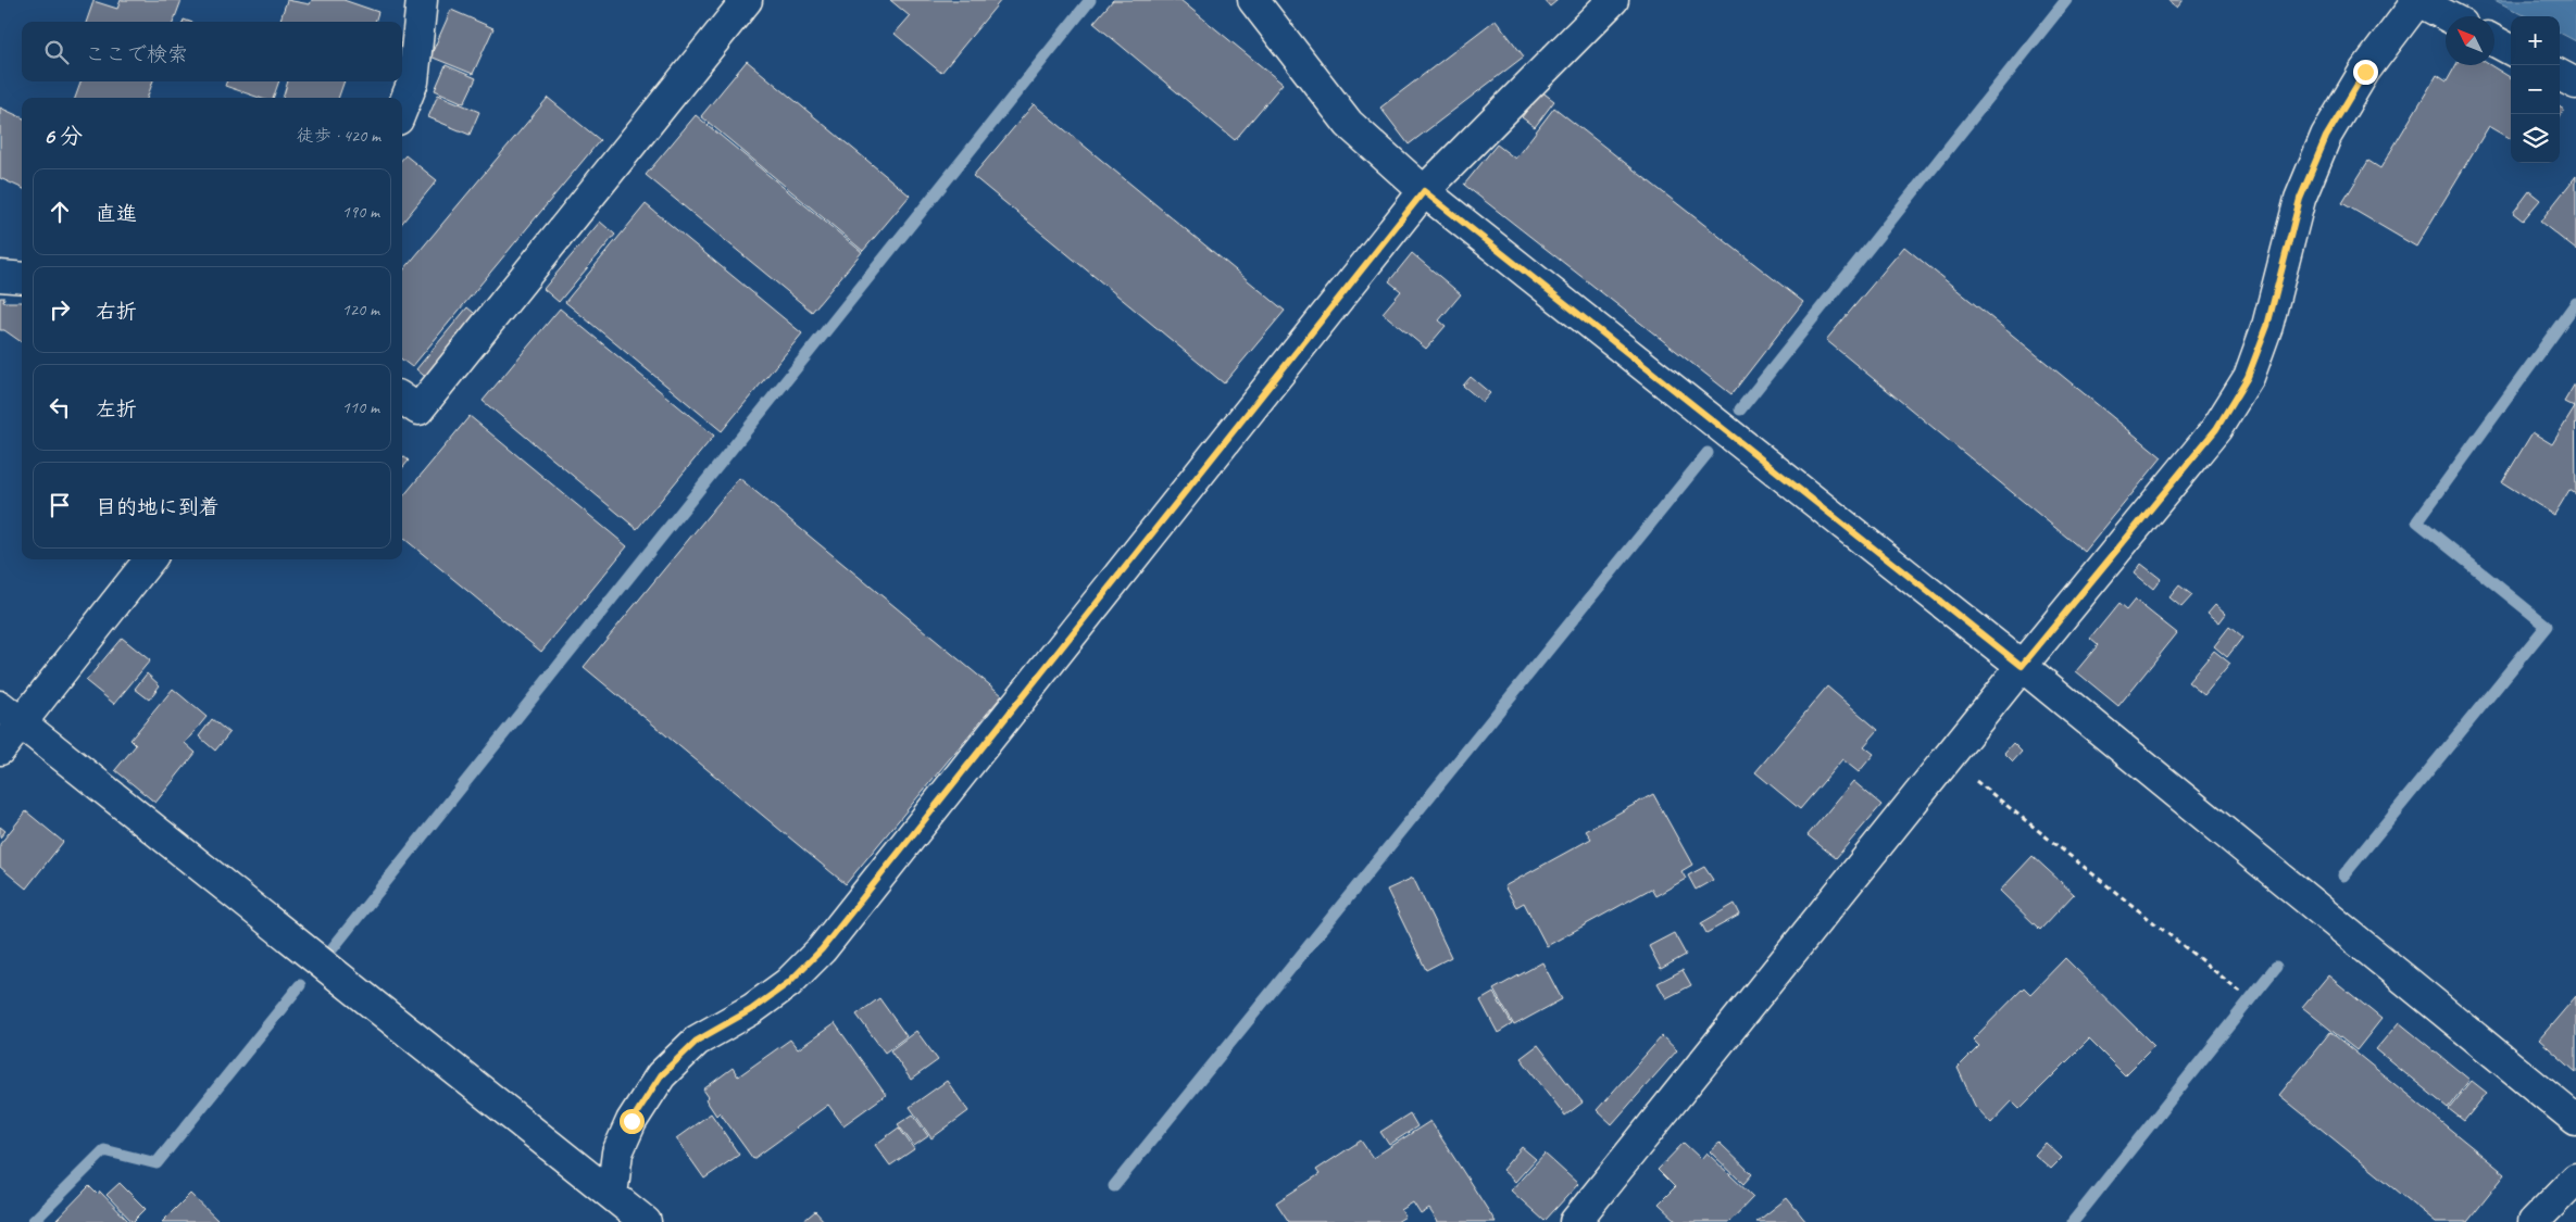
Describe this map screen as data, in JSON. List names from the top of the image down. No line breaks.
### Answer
{"north":"top left","page":{"map_buttons":["+","−"],"search":"ここで検索","heading":["6 分","徒歩 · 420 m"],"list":[["直進","190 m"],["右折","120 m"],["左折","110 m"],"目的地に到着"]}}
